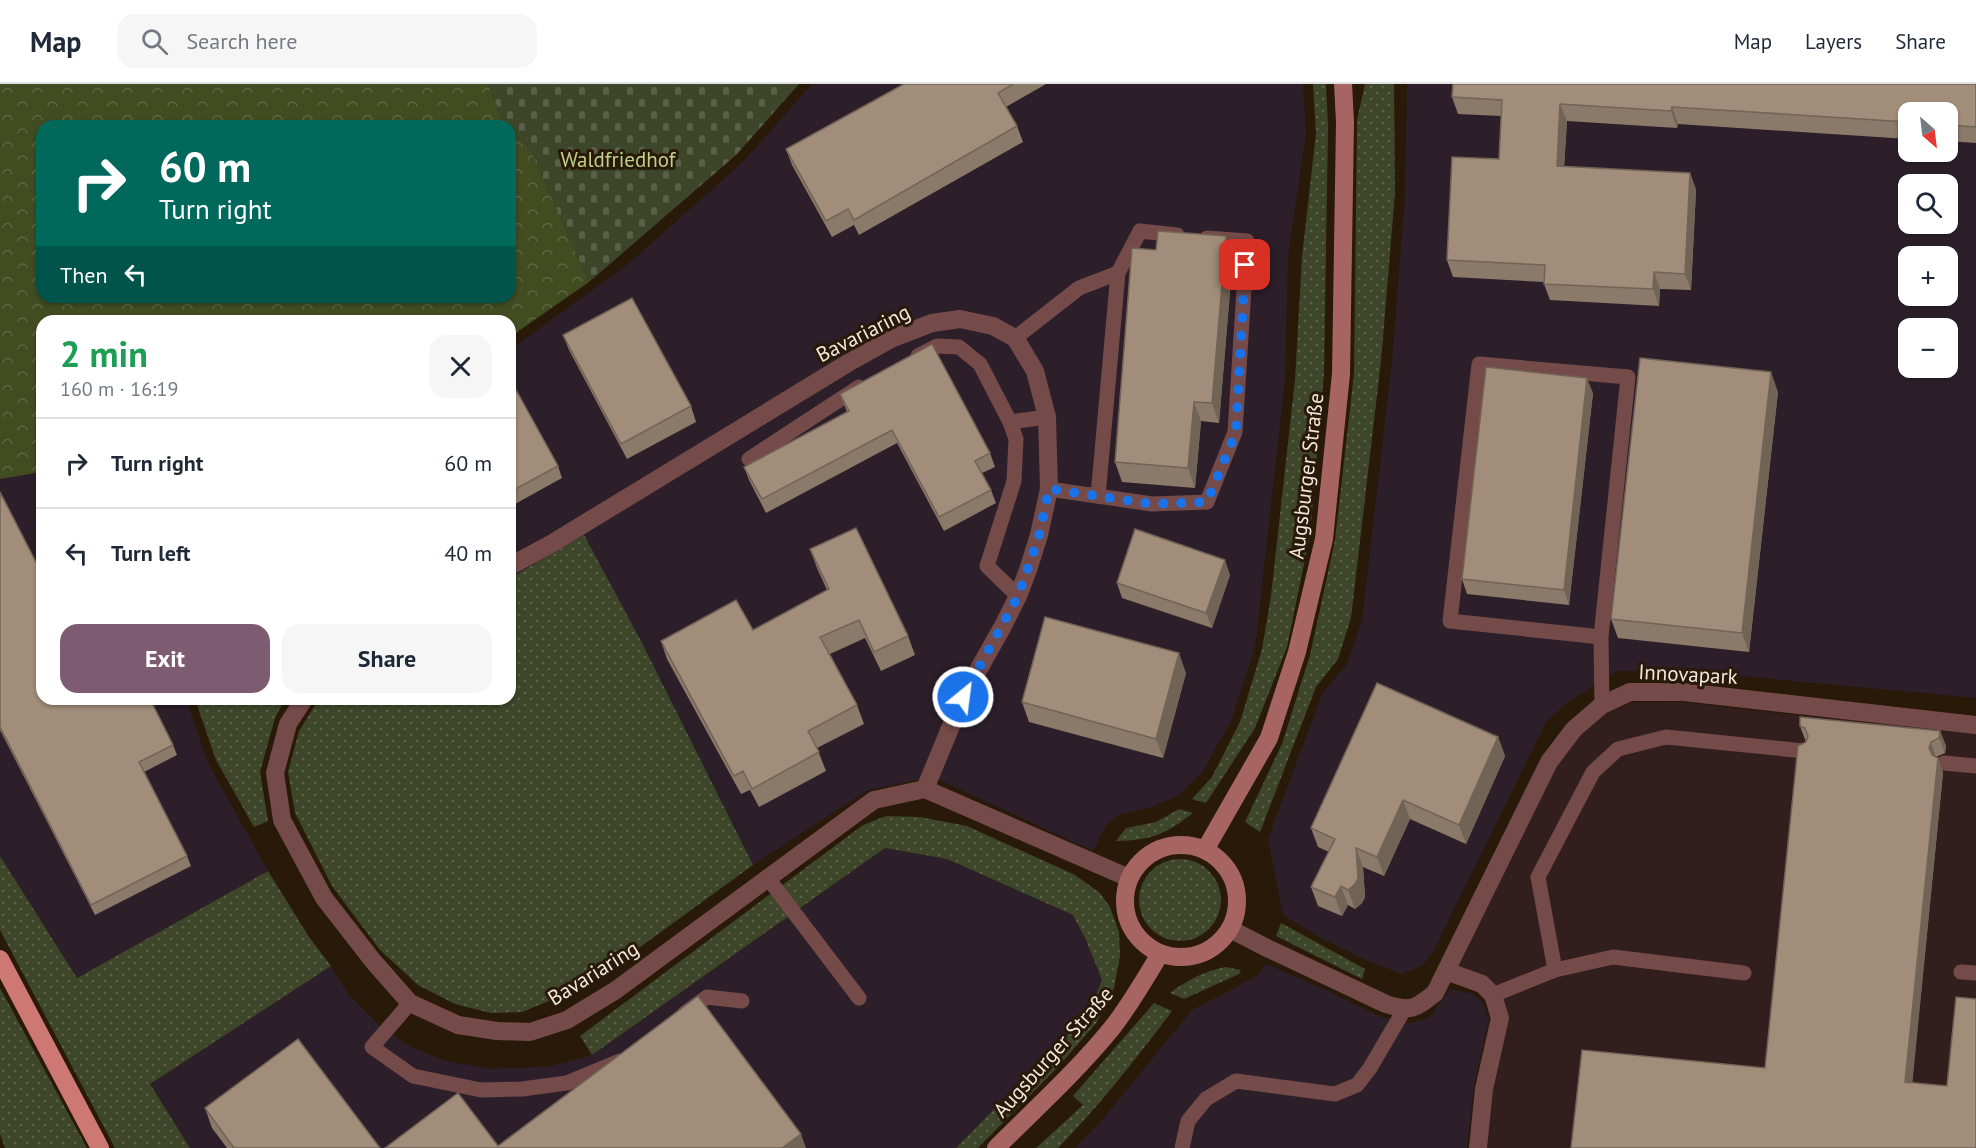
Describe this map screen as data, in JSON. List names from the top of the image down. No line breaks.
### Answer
{"streets":{"main road":["Augsburger Straße"],"street":["Bavariaring","Innovapark"]},"parks":["Waldfriedhof"],"north":"bottom right","page":{"header":"Map","search":"Search here","nav":["Map","Layers","Share"],"map_buttons":["+","−"],"turn":["60 m","Turn right"],"then":"Then","heading":["2 min","160 m · 16:19"],"list":[{"name":"Turn right","value":"60 m"},{"name":"Turn left","value":"40 m"}],"buttons":["Exit","Share"]}}
